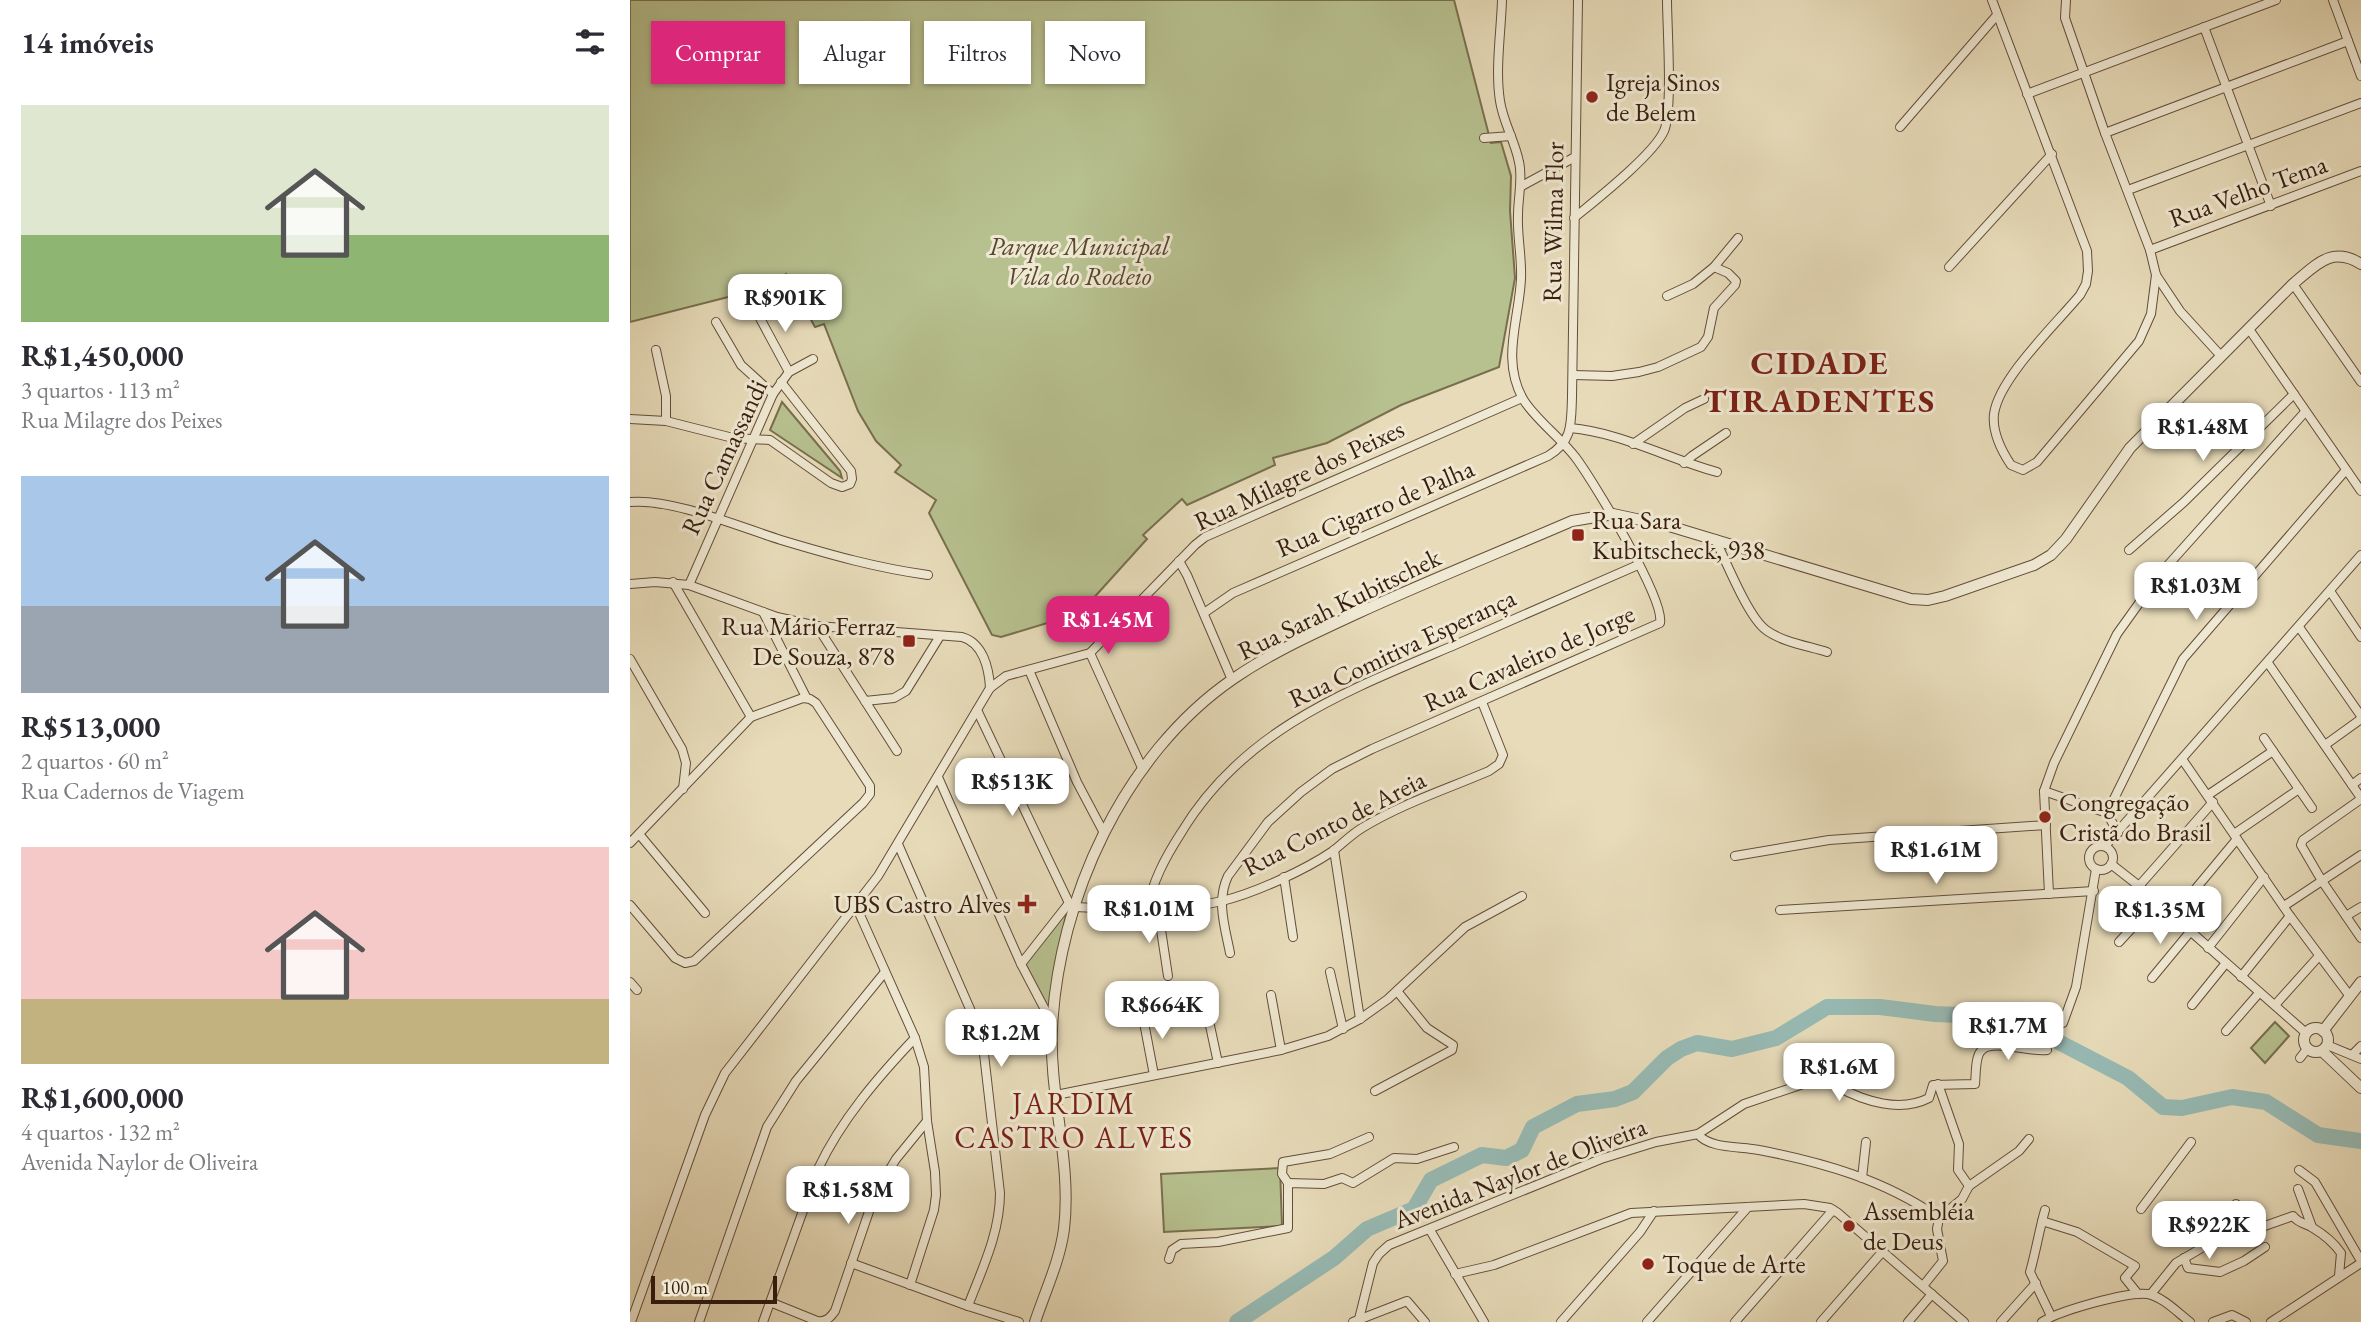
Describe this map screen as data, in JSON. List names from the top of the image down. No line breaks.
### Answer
{"streets":{"street":["Rua Velho Tema","Rua Wilma Flor","Rua Camassandi","Rua Milagre dos Peixes","Rua Cigarro de Palha","Rua Sarah Kubitschek","Rua Comitiva Esperança","Rua Cavaleiro de Jorge","Rua Conto de Areia","Avenida Naylor de Oliveira"]},"crossings":[["Rua Wilma Flor","Rua Cigarro de Palha"],["Rua Wilma Flor","Rua Cavaleiro de Jorge"],["Rua Milagre dos Peixes","Rua Cavaleiro de Jorge"],["Rua Cigarro de Palha","Rua Cavaleiro de Jorge"],["Rua Sarah Kubitschek","Rua Cavaleiro de Jorge"],["Rua Sarah Kubitschek","Rua Conto de Areia"],["Rua Comitiva Esperança","Rua Cavaleiro de Jorge"],["Rua Comitiva Esperança","Rua Conto de Areia"],["Rua Cavaleiro de Jorge","Rua Conto de Areia"]],"districts":["CIDADE TIRADENTES","JARDIM CASTRO ALVES"],"parks":["Parque Municipal Vila do Rodeio"],"places":{"other":["Igreja Sinos de Belem","Congregação Cristã do Brasil","Assembléia de Deus","Toque de Arte"],"transit":["Rua Sara Kubitscheck, 938","Rua Mário Ferraz De Souza, 878"],"health":["UBS Castro Alves"]},"scale_bar":"100 m","page":{"heading":"14 imóveis","chip":["Comprar","Alugar","Filtros","Novo"],"list":[{"name":"R$1,450,000","note":"3 quartos · 113 m² · Rua Milagre dos Peixes"},{"name":"R$513,000","note":"2 quartos · 60 m² · Rua Cadernos de Viagem"},{"name":"R$1,600,000","note":"4 quartos · 132 m² · Avenida Naylor de Oliveira"}],"price":["R$901K","R$1.48M","R$1.03M","R$1.45M","R$513K","R$1.61M","R$1.01M","R$1.35M","R$664K","R$1.7M","R$1.2M","R$1.6M","R$1.58M","R$922K"],"scale":"100 m"}}
